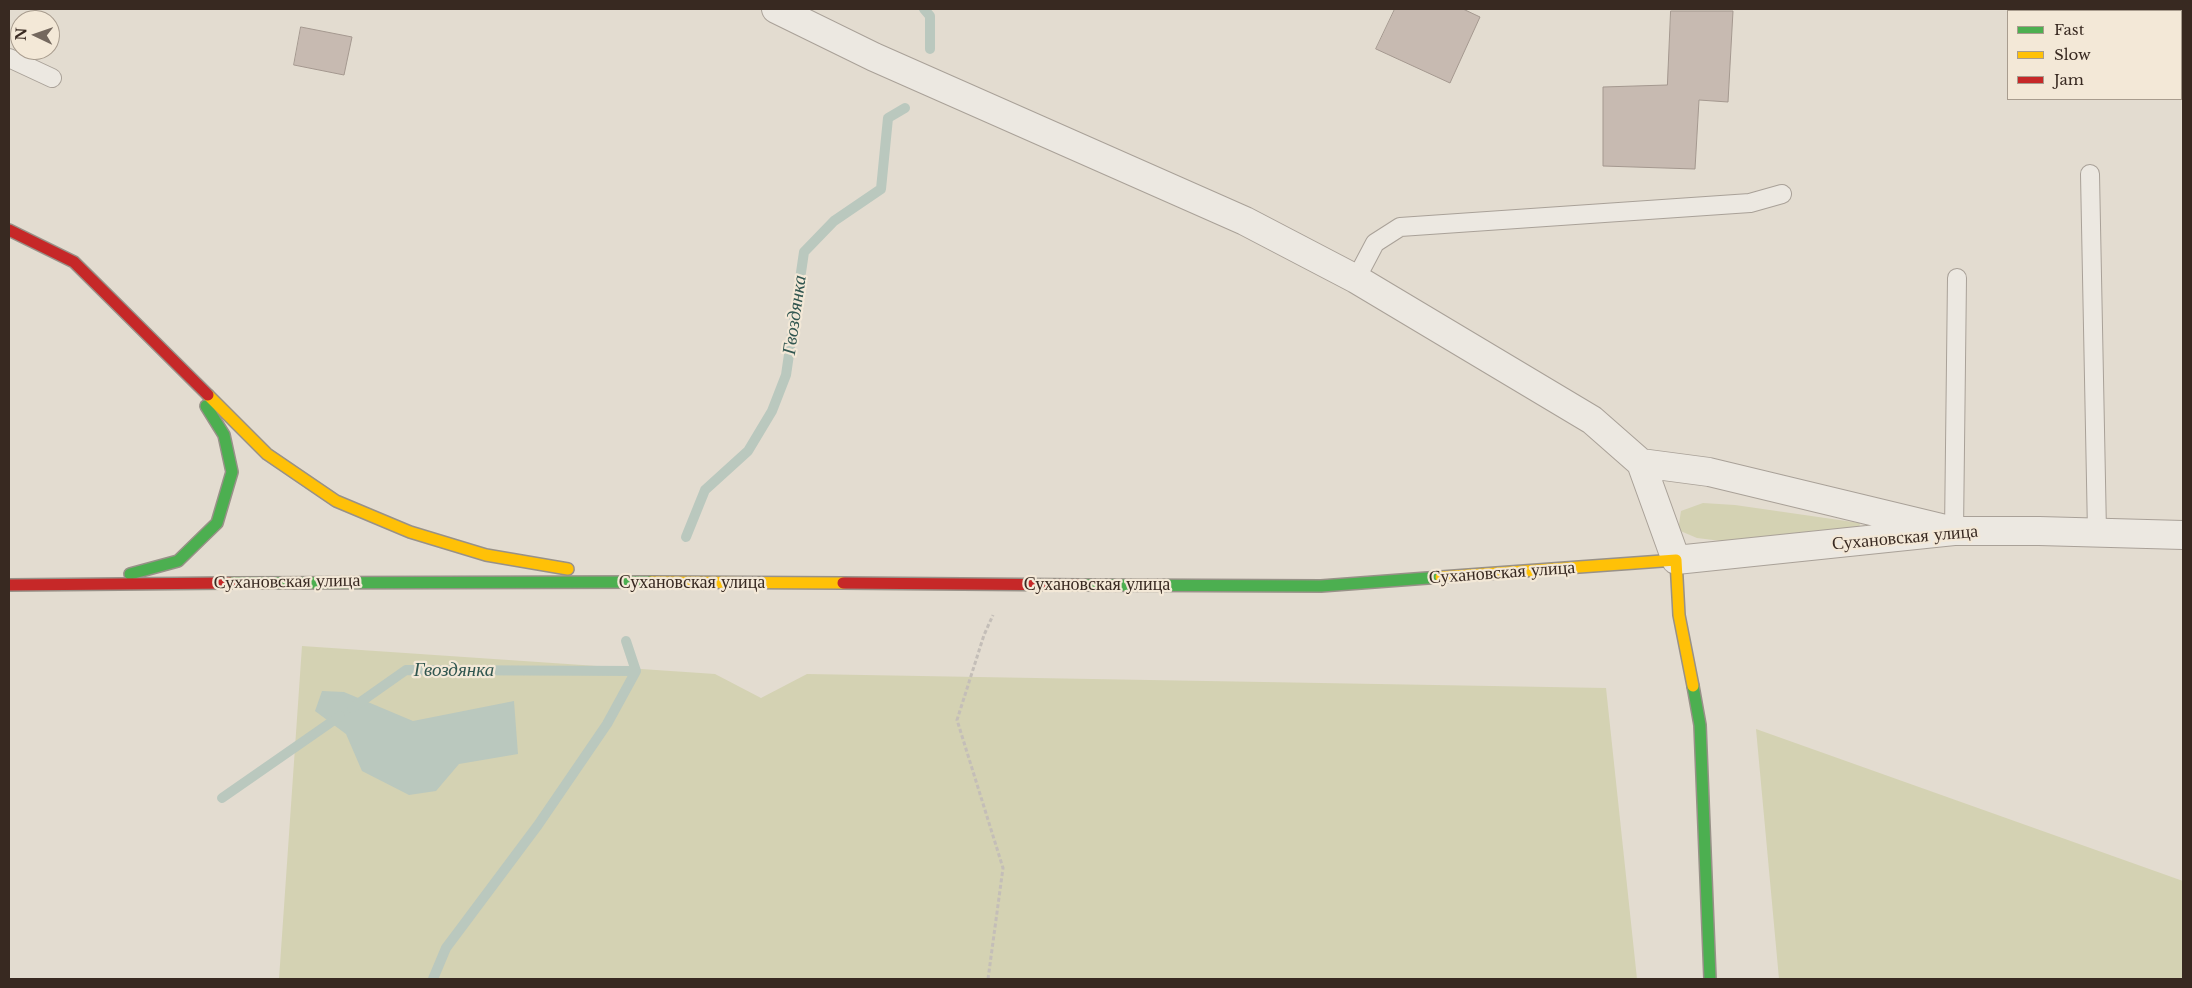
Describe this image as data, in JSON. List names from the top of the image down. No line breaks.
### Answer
{"streets":{"street":["Сухановская улица"]},"water":["Гвоздянка"],"legend":["Fast","Slow","Jam"],"north":"left"}
